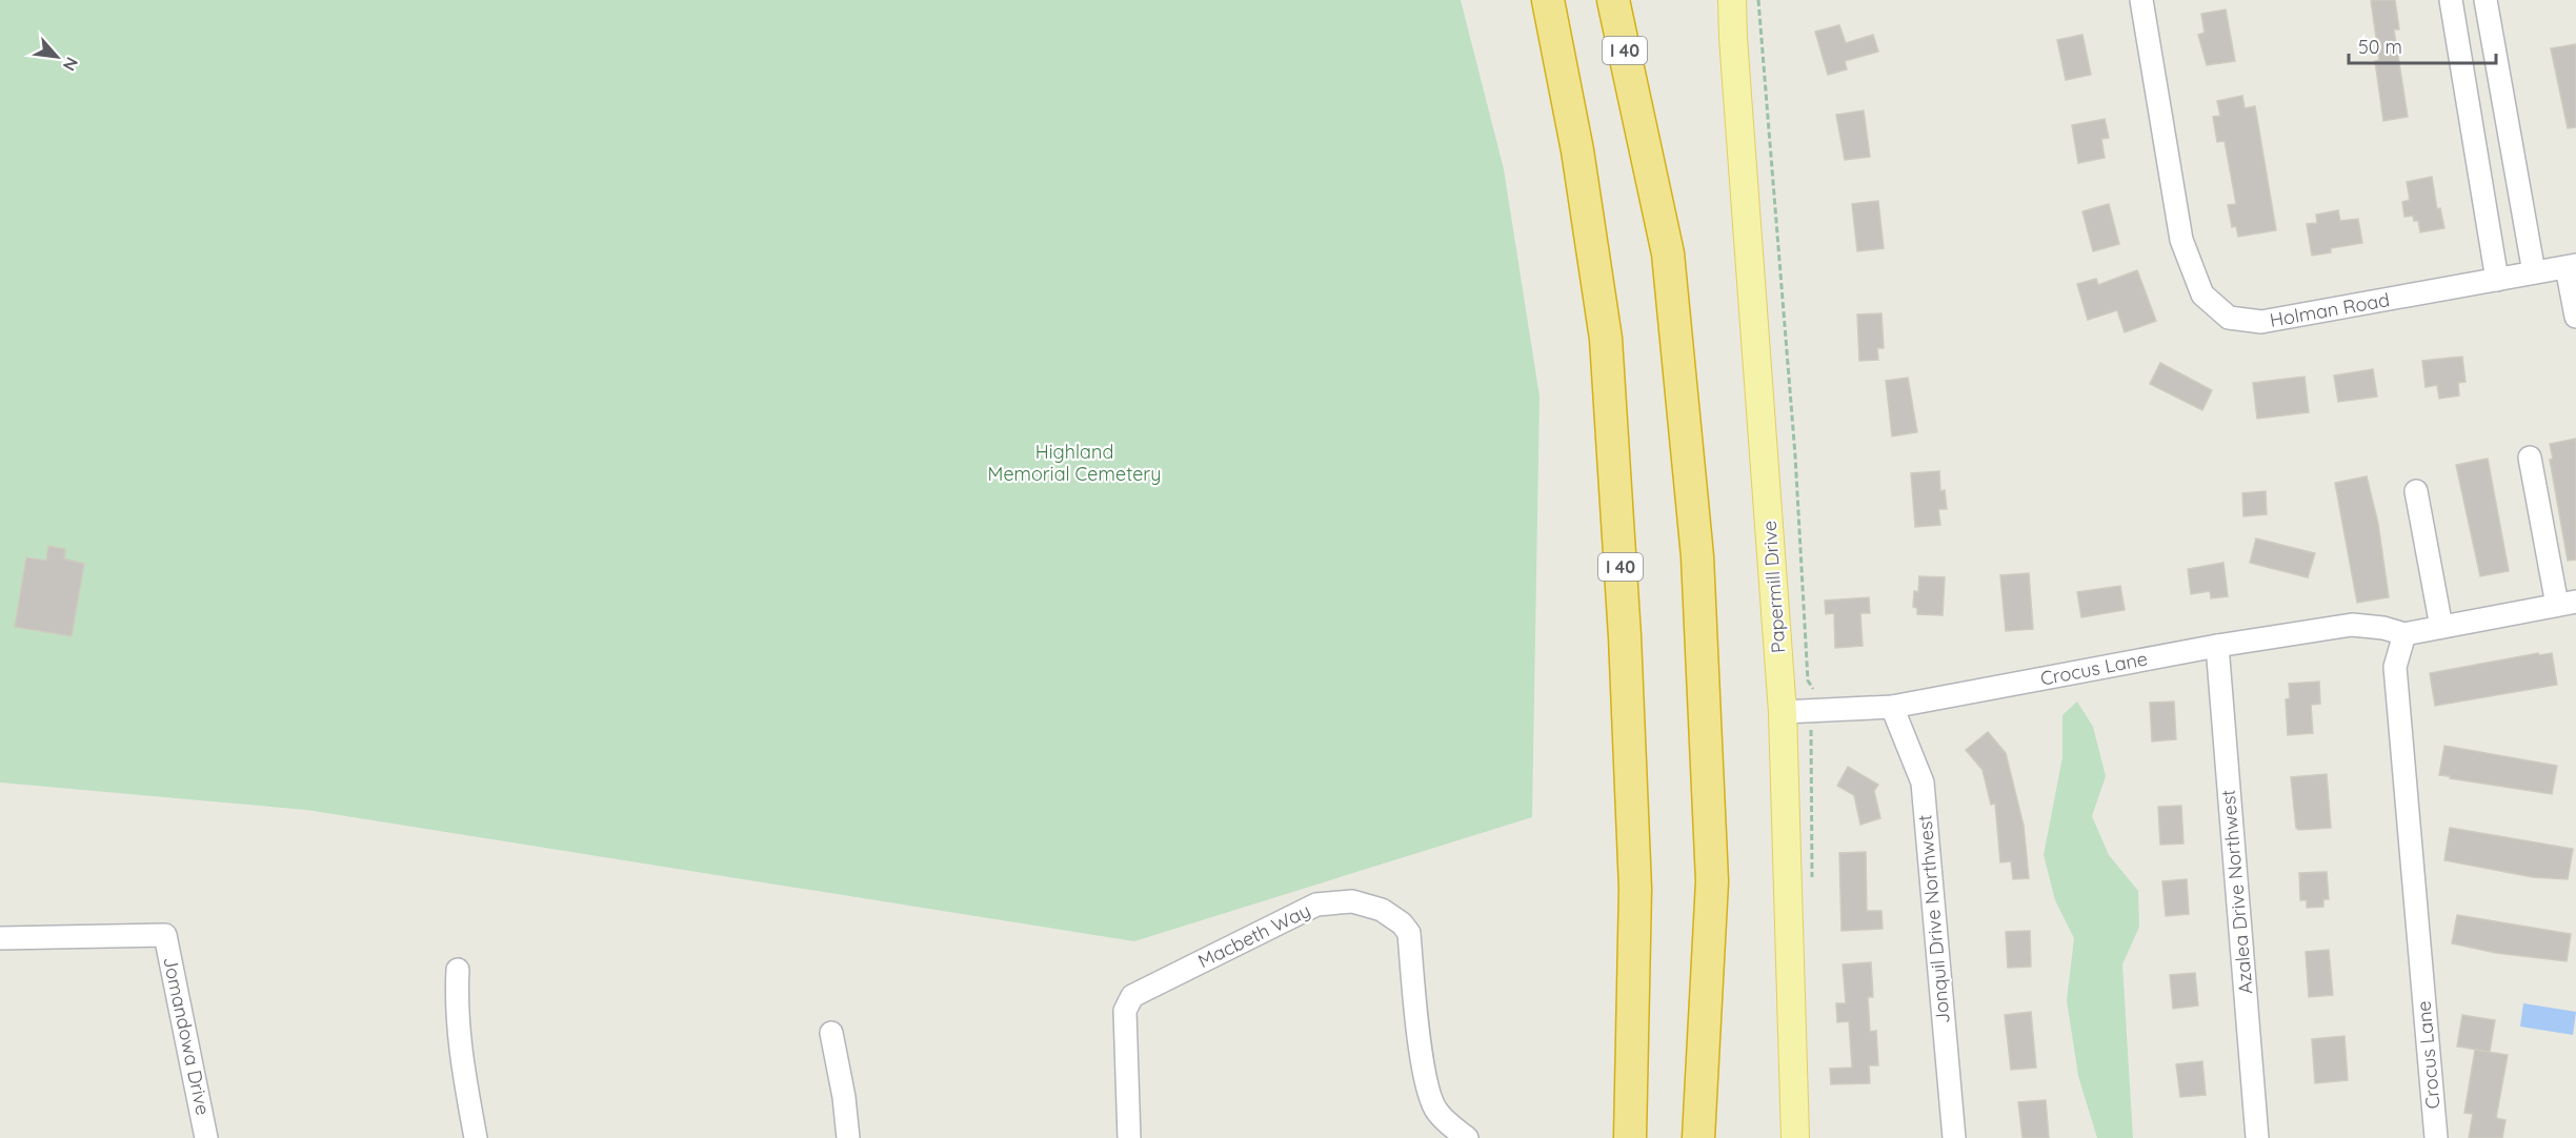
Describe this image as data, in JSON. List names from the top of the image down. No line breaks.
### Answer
{"streets":{"highway":["I 40"],"main road":["Papermill Drive"],"street":["Holman Road","Crocus Lane","Azalea Drive Northwest","Jonquil Drive Northwest","Macbeth Way","Jomandowa Drive"]},"crossings":[["Papermill Drive","Crocus Lane"],["Crocus Lane","Azalea Drive Northwest"],["Crocus Lane","Jonquil Drive Northwest"]],"parks":["Highland Memorial Cemetery"],"scale_bar":"50 m","north":"bottom right"}
